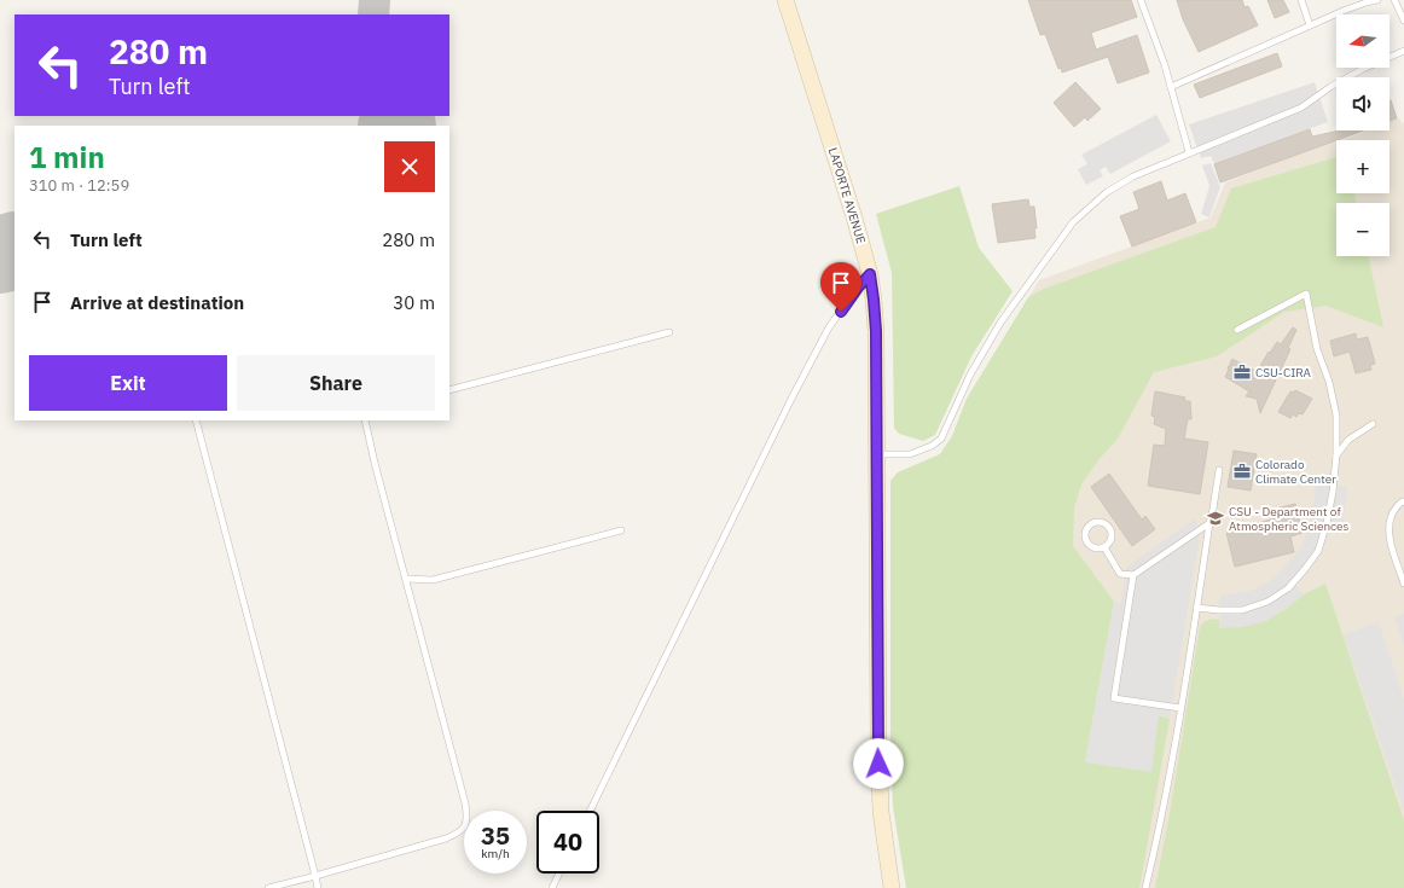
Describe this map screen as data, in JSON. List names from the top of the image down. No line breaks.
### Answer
{"streets":{"street":["LAPORTE AVENUE"]},"places":{"office":["CSU-CIRA","Colorado Climate Center"],"school or university":["CSU - Department of Atmospheric Sciences"]},"north":"left","page":{"map_buttons":["+","−"],"turn":["280 m","Turn left"],"heading":["1 min","310 m · 12:59"],"list":[{"name":"Turn left","value":"280 m"},{"name":"Arrive at destination","value":"30 m"}],"buttons":["Exit","Share"],"speed":"35 km/h","limit":"40"}}
